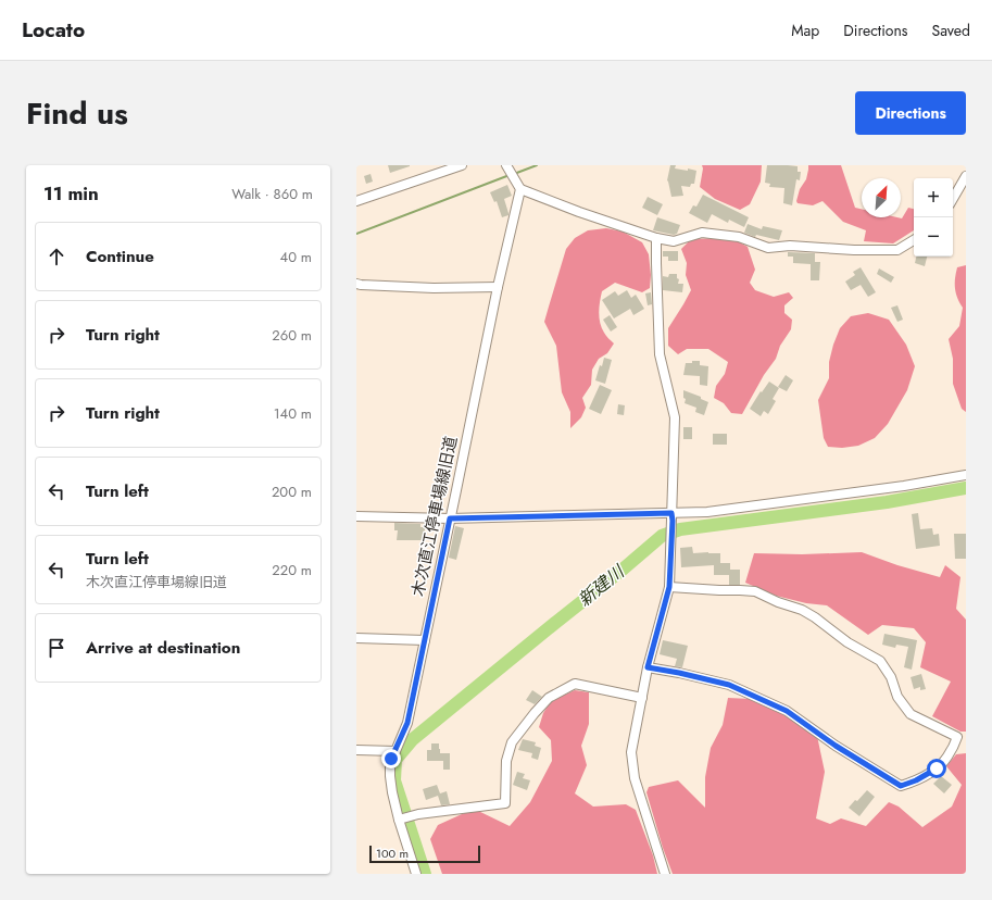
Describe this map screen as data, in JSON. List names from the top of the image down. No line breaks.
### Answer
{"streets":{"street":["木次直江停車場線旧道"]},"water":["新建川"],"scale_bar":"100 m","north":"top right","page":{"header":"Locato","nav":["Map","Directions","Saved"],"title":"Find us","buttons":"Directions","heading":["11 min","Walk · 860 m"],"map_buttons":["+","−"],"list":[["Continue","40 m"],["Turn right","260 m"],["Turn right","140 m"],["Turn left","200 m"],["Turn left","木次直江停車場線旧道","220 m"],"Arrive at destination"],"scale":"100 m"}}
